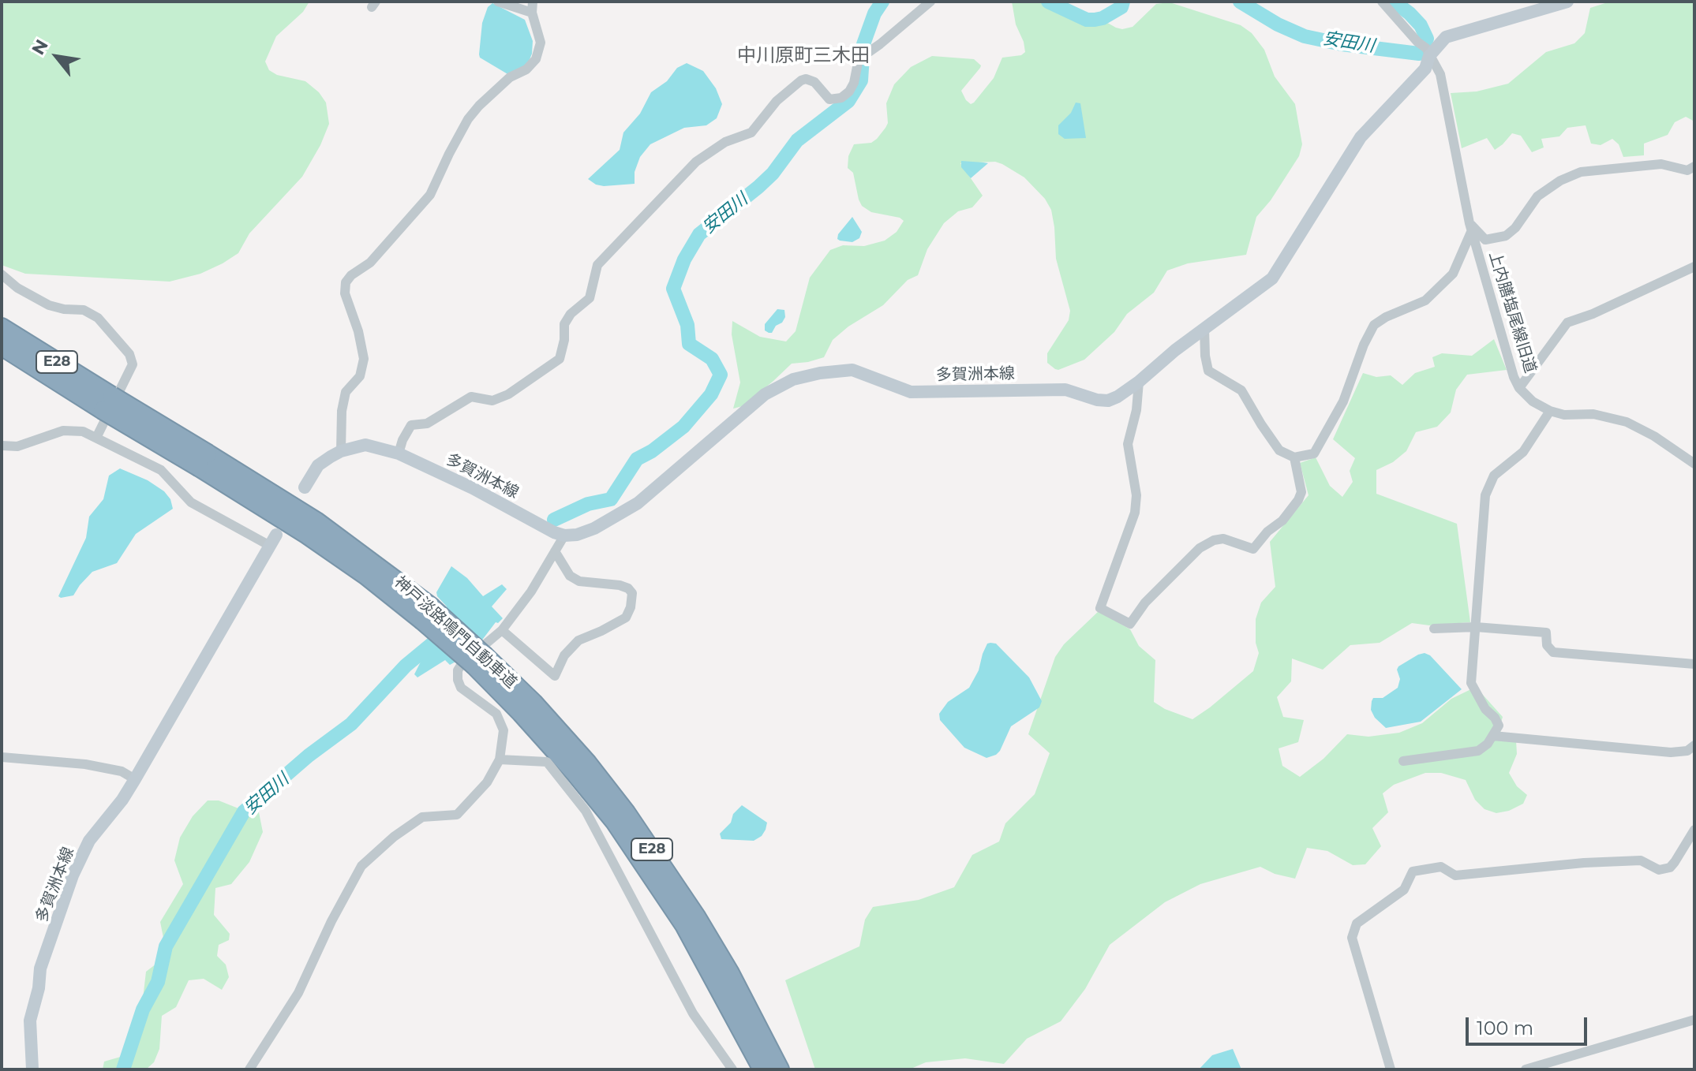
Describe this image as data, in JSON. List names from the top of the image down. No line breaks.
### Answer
{"streets":{"highway":["E28","神戸淡路鳴門自動車道"],"main road":["多賀洲本線"],"street":["上内膳塩尾線旧道"]},"crossings":[["上内膳塩尾線旧道","多賀洲本線"]],"districts":["中川原町三木田"],"water":["安田川"],"scale_bar":"100 m","north":"top left"}
